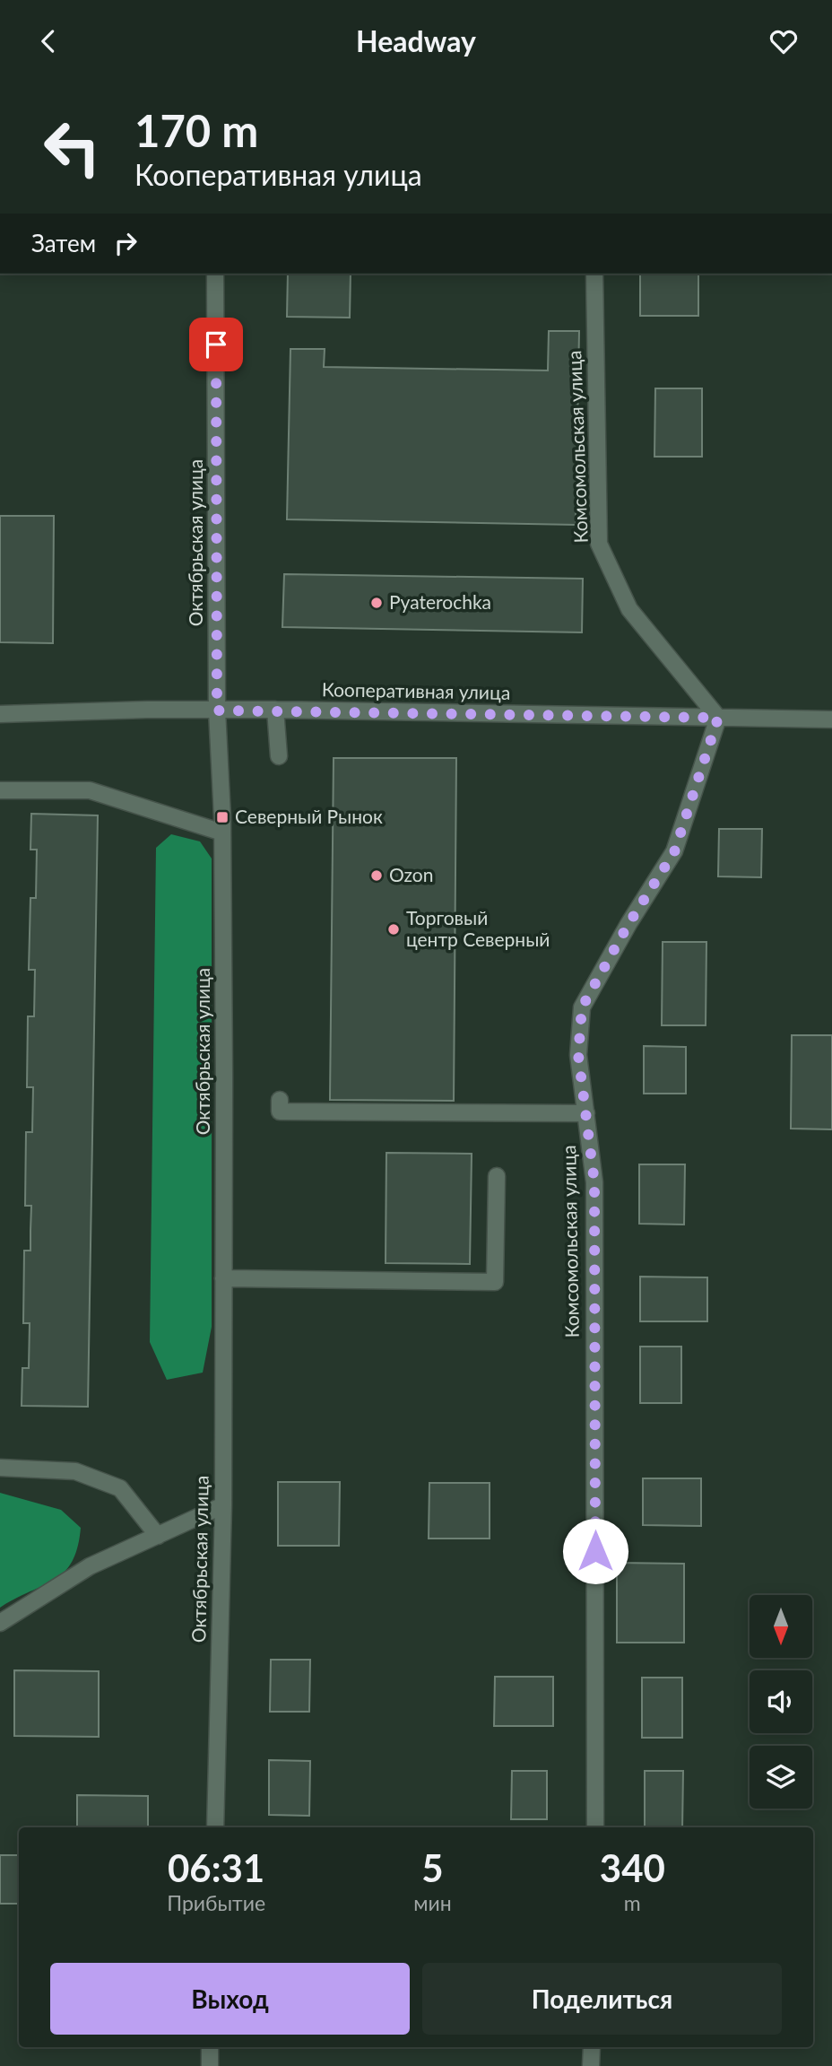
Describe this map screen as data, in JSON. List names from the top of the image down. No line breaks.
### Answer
{"streets":{"street":["Комсомольская улица","Октябрьская улица","Кооперативная улица"]},"crossings":[["Комсомольская улица","Кооперативная улица"],["Октябрьская улица","Кооперативная улица"]],"places":{"other":["Pyaterochka","Ozon","Торговый центр Северный"],"transit":["Северный Рынок"]},"north":"bottom","page":{"header":"Headway","turn":["170 m","Кооперативная улица"],"then":"Затем","eta":["06:31","Прибытие","5","мин","340","m"],"buttons":["Выход","Поделиться"]}}
